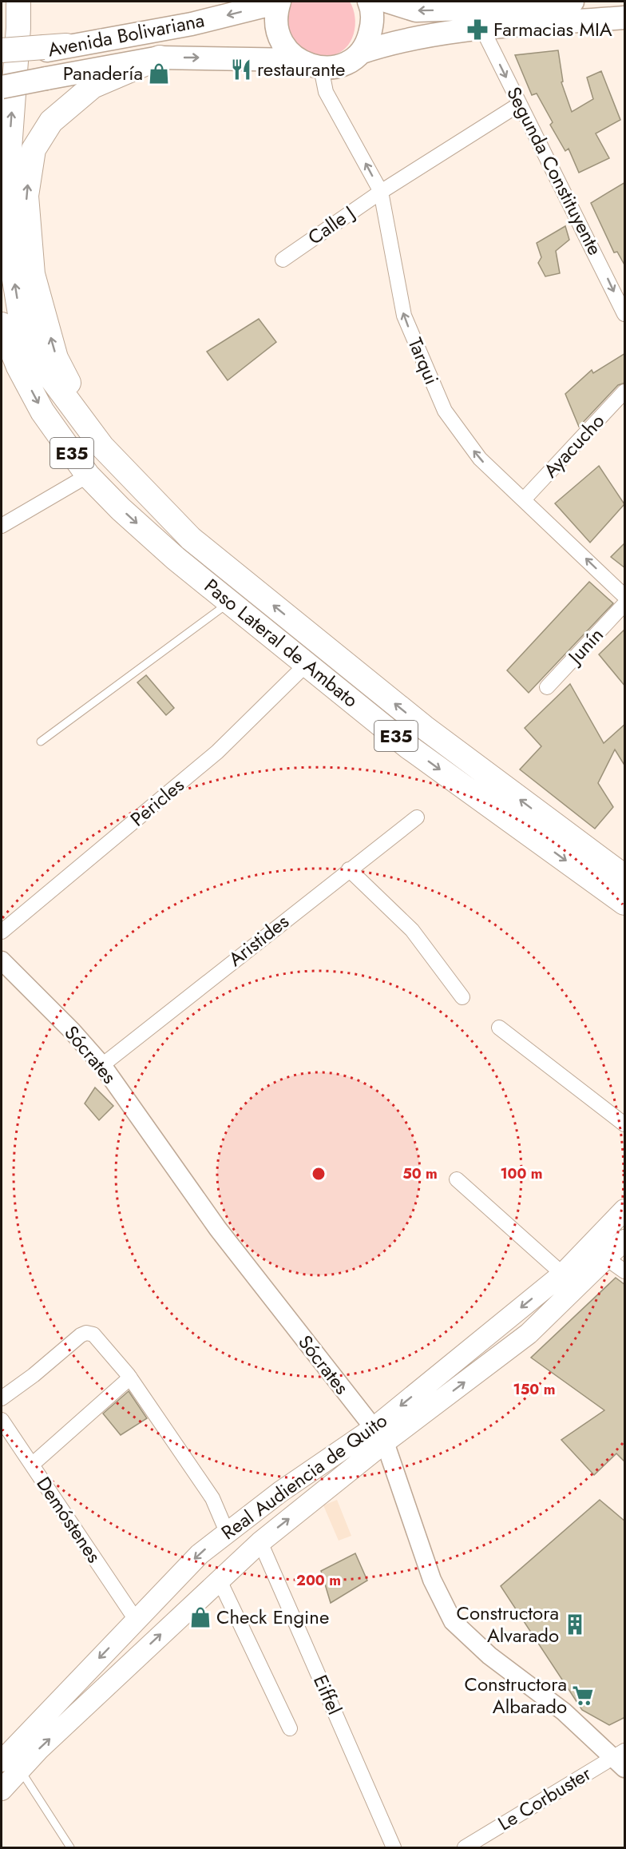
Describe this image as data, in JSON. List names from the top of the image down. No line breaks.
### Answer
{"streets":{"highway":["E35","Paso Lateral de Ambato"],"main road":["Avenida Bolivariana","Real Audiencia de Quito"],"street":["Segunda Constituyente","Calle J","Tarqui","Ayacucho","Junín","Pericles","Aristides","Sócrates","Demóstenes","Eiffel","Le Corbuster"]},"crossings":[["Avenida Bolivariana","Tarqui"],["Segunda Constituyente","Calle J"],["Calle J","Tarqui"],["Tarqui","Ayacucho"],["Paso Lateral de Ambato","Pericles"],["Aristides","Sócrates"],["Sócrates","Real Audiencia de Quito"],["Sócrates","Le Corbuster"],["Real Audiencia de Quito","Demóstenes"],["Real Audiencia de Quito","Eiffel"]],"one_way":["Segunda Constituyente","Tarqui"],"places":{"pharmacy":["Farmacias MIA"],"restaurant":["restaurante"],"shop":["Panadería","Check Engine"],"building":["Constructora Alvarado"],"supermarket":["Constructora Albarado"]},"rings":["50 m","100 m","150 m","200 m"]}
